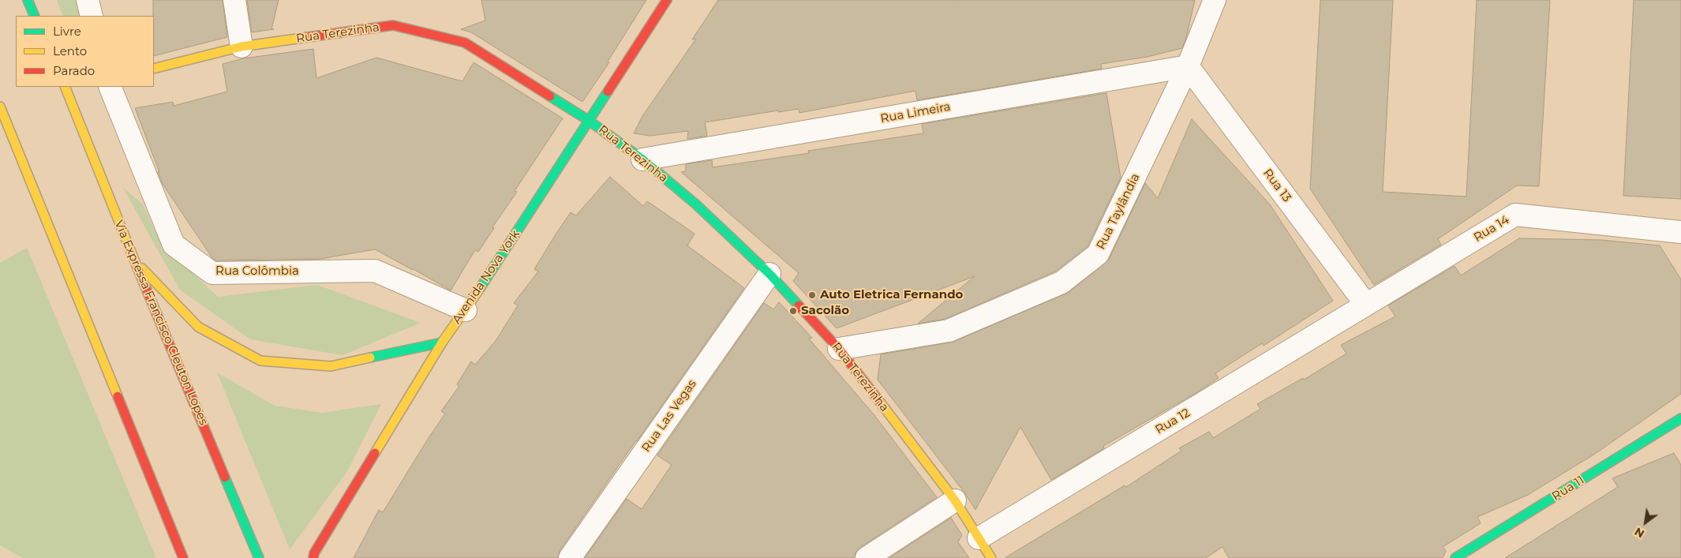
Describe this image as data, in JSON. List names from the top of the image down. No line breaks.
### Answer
{"streets":{"main road":["Rua Terezinha","Avenida Nova York","Via Expressa Francisco Cleuton Lopes","Rua 11"],"street":["Rua Limeira","Rua 13","Rua Taylândia","Rua 14","Rua Colômbia","Rua Las Vegas","Rua 12"]},"crossings":[["Rua Terezinha","Rua Limeira"],["Rua Terezinha","Rua Taylândia"],["Rua Terezinha","Avenida Nova York"],["Rua Terezinha","Rua Las Vegas"],["Rua Terezinha","Rua 12"],["Rua Limeira","Rua 13"],["Rua Limeira","Rua Taylândia"],["Rua 13","Rua Taylândia"],["Rua 13","Rua 14"],["Rua 13","Rua 12"],["Rua 14","Rua 12"],["Rua Colômbia","Avenida Nova York"]],"places":["Auto Eletrica Fernando","Sacolão"],"legend":["Livre","Lento","Parado"],"north":"bottom left"}
